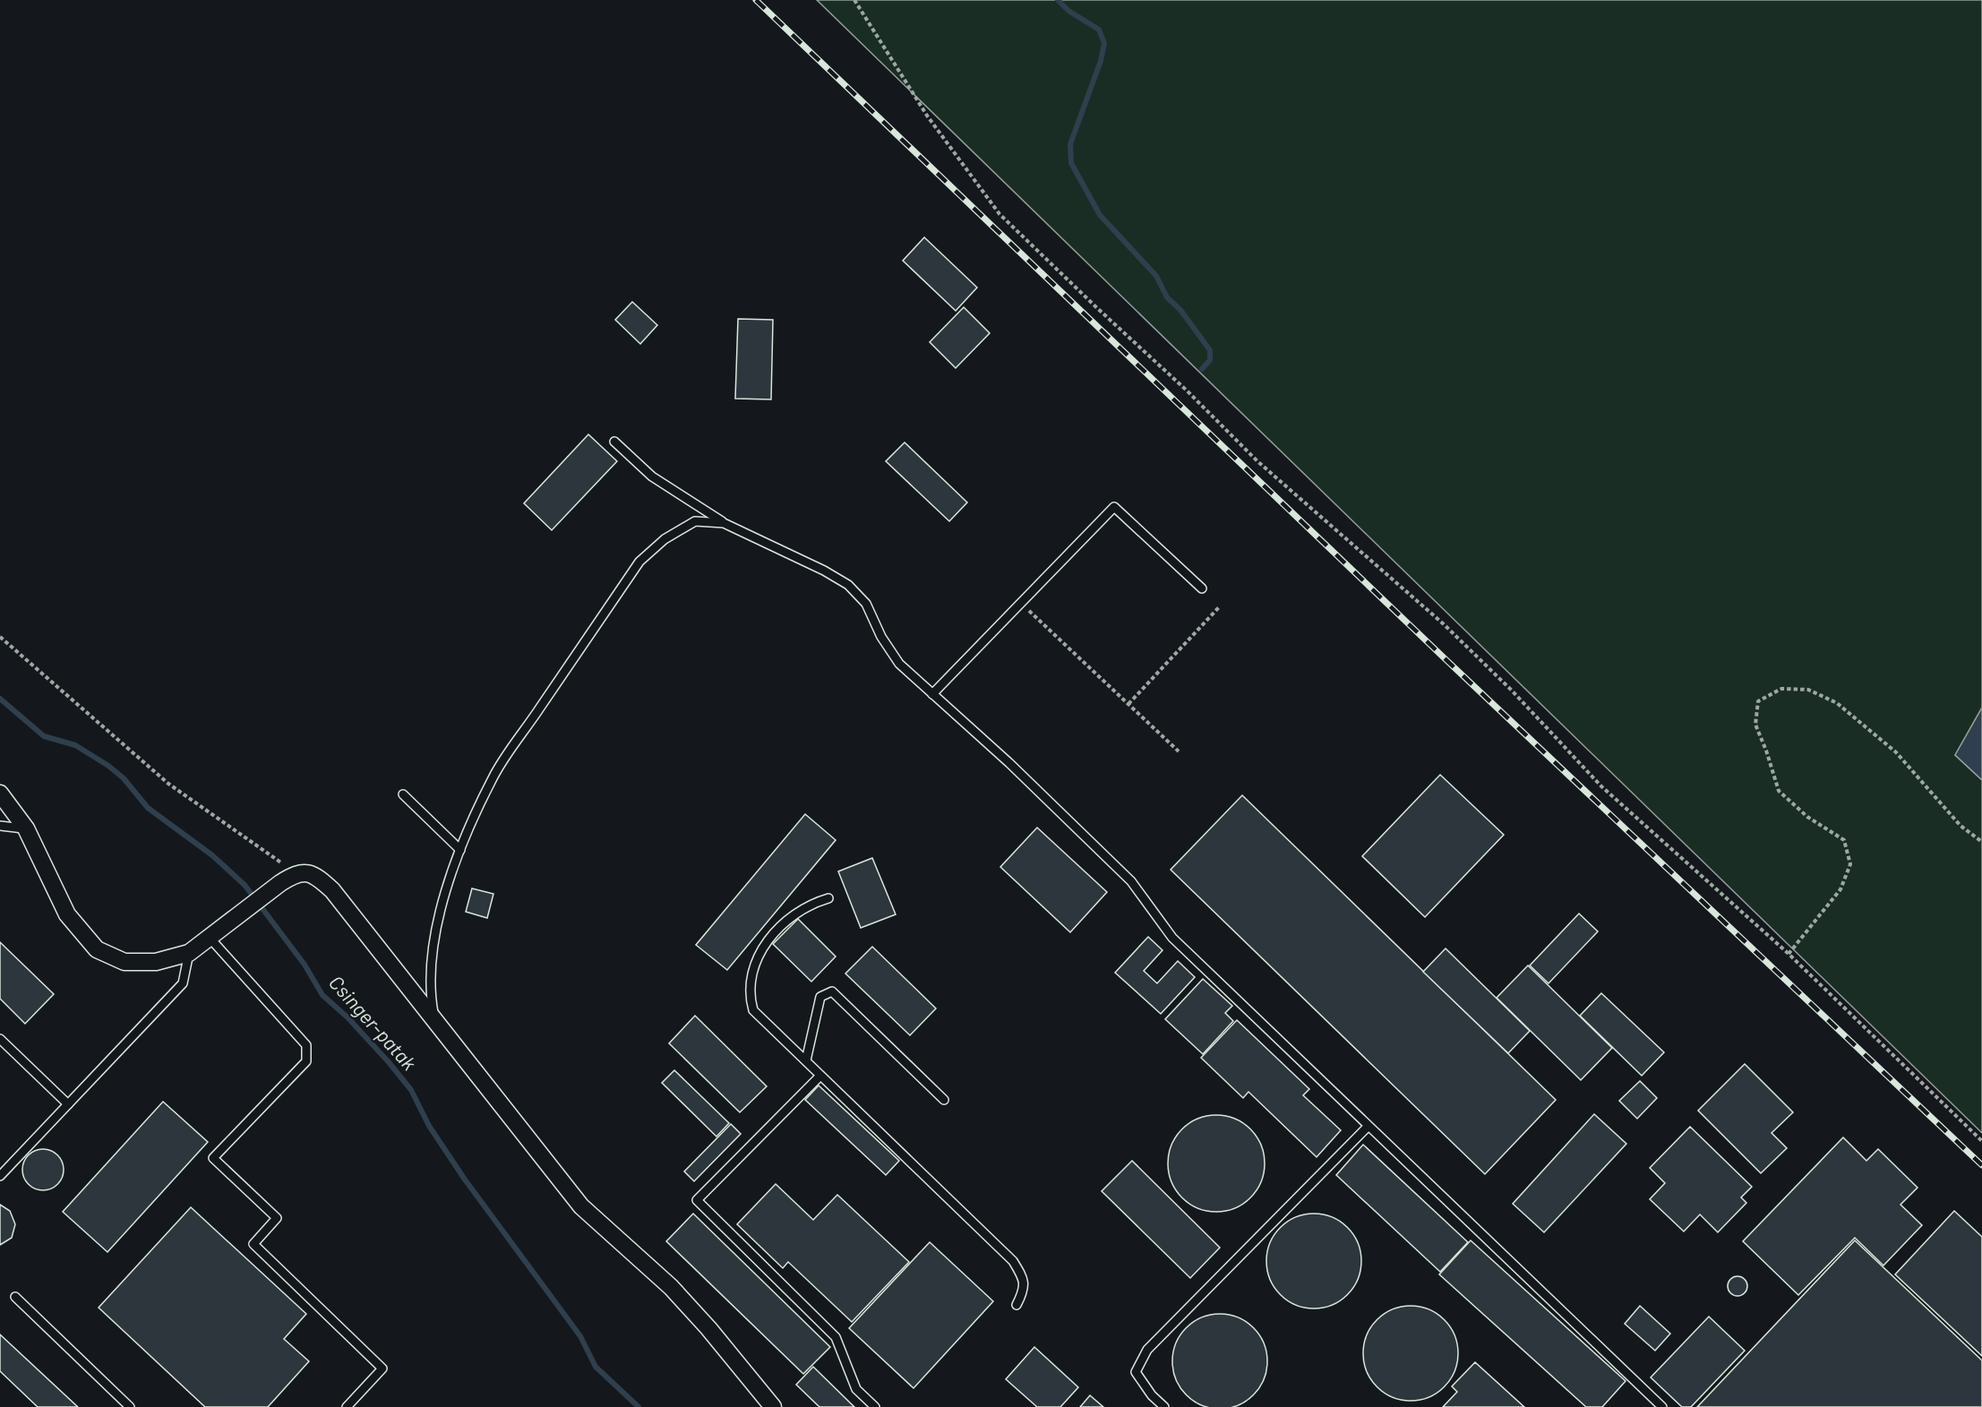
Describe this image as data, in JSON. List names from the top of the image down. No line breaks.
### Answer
{"water":["Csinger-patak"]}
